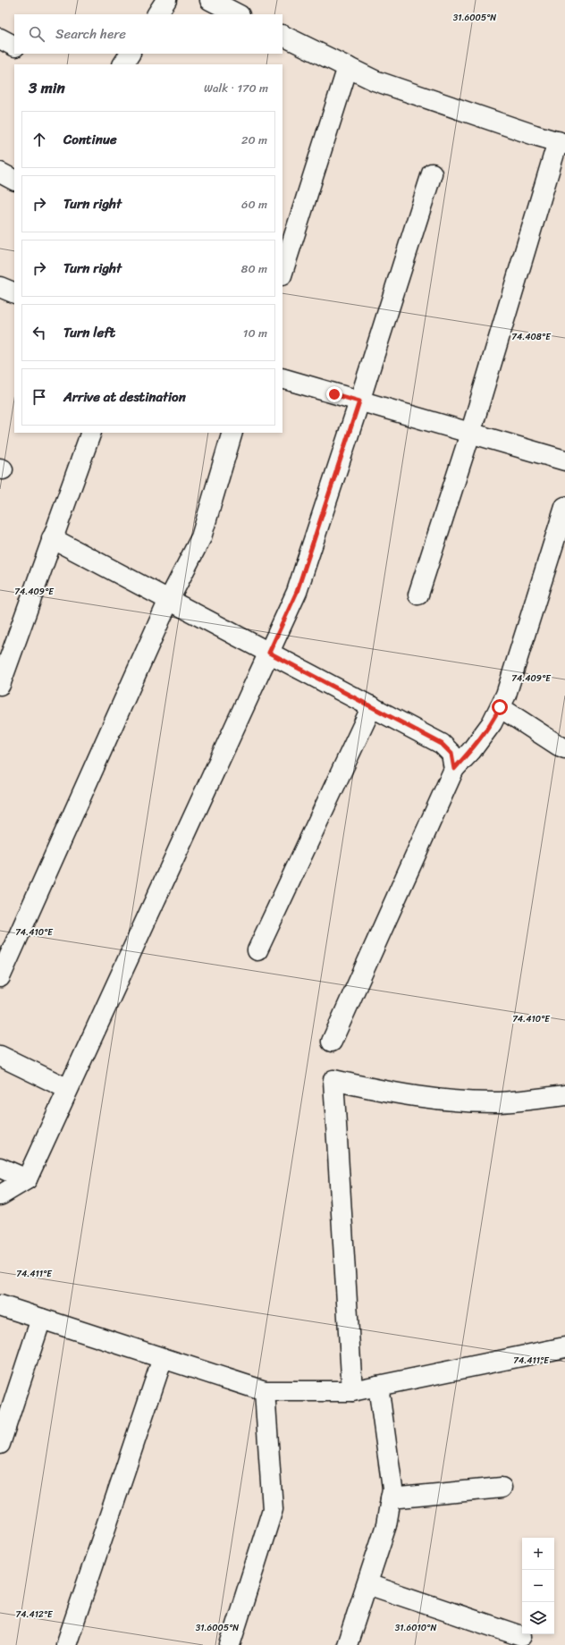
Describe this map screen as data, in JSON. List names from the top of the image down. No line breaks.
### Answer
{"page":{"search":"Search here","heading":["3 min","Walk · 170 m"],"list":[["Continue","20 m"],["Turn right","60 m"],["Turn right","80 m"],["Turn left","10 m"],"Arrive at destination"],"map_buttons":["+","−"]},"coordinates":["31.6005°N","74.408°E","74.409°E","74.410°E","74.411°E","74.412°E","31.6010°N"]}
